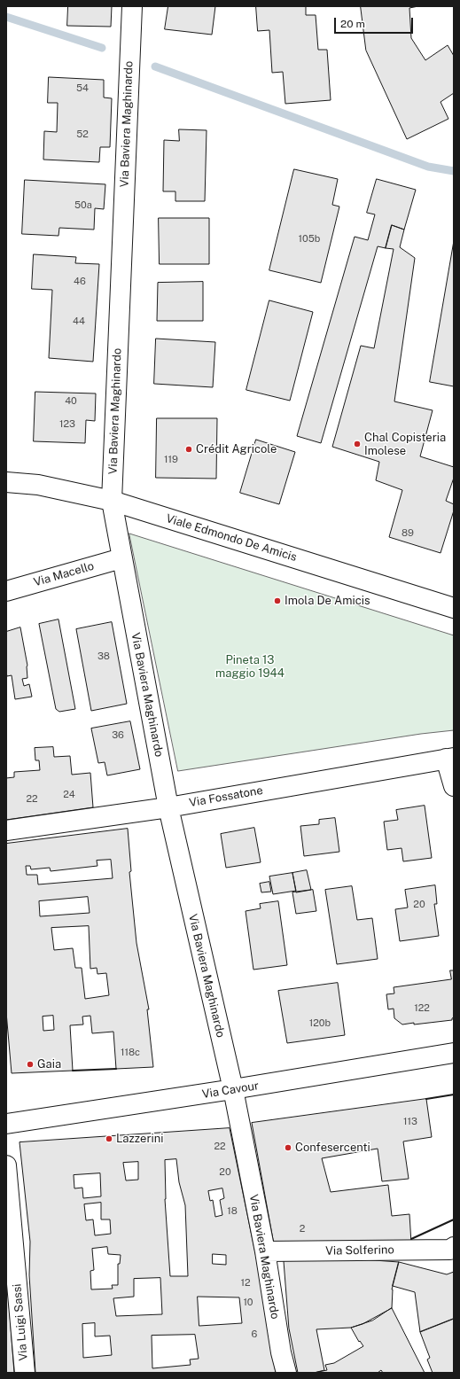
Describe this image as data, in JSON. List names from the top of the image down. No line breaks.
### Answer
{"streets":{"street":["Via Baviera Maghinardo","Viale Edmondo De Amicis","Via Macello","Via Fossatone","Via Cavour","Via Solferino","Via Luigi Sassi"]},"crossings":[["Via Baviera Maghinardo","Viale Edmondo De Amicis"],["Via Baviera Maghinardo","Via Macello"],["Via Baviera Maghinardo","Via Fossatone"],["Via Baviera Maghinardo","Via Cavour"],["Via Baviera Maghinardo","Via Solferino"]],"parks":["Pineta 13 maggio 1944"],"places":["Chal Copisteria Imolese","Crédit Agricole","Imola De Amicis","Gaia","Lazzerini","Confesercenti"],"house_numbers":["54","52","50a","105b","46","44","40","123","119","89","38","36","24","22","20","122","120b","118c","113","22","20","18","2","12","10","6"],"scale_bar":"20 m"}
